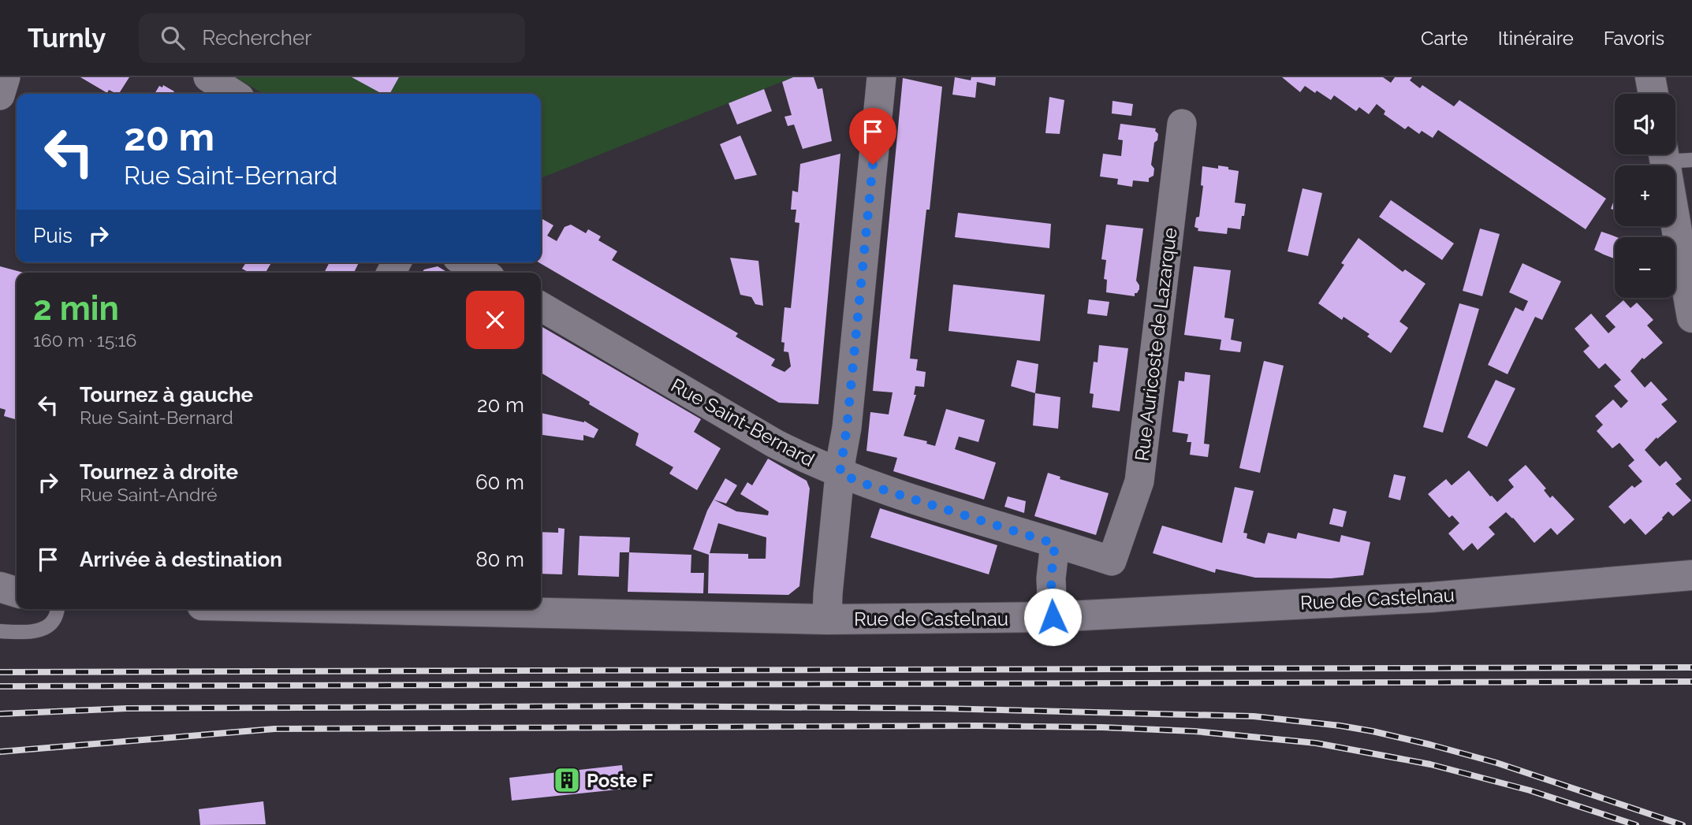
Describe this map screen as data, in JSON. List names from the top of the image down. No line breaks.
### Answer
{"streets":{"street":["Rue Auricoste de Lazarque","Rue Saint-Bernard","Rue de Castelnau"]},"crossings":[["Rue Auricoste de Lazarque","Rue Saint-Bernard"]],"places":{"building":["Poste F"]},"page":{"header":"Turnly","search":"Rechercher","nav":["Carte","Itinéraire","Favoris"],"map_buttons":["+","−"],"turn":["20 m","Rue Saint-Bernard"],"then":"Puis","heading":["2 min","160 m · 15:16"],"list":[{"name":"Tournez à gauche","note":"Rue Saint-Bernard","value":"20 m"},{"name":"Tournez à droite","note":"Rue Saint-André","value":"60 m"},{"name":"Arrivée à destination","value":"80 m"}]}}
